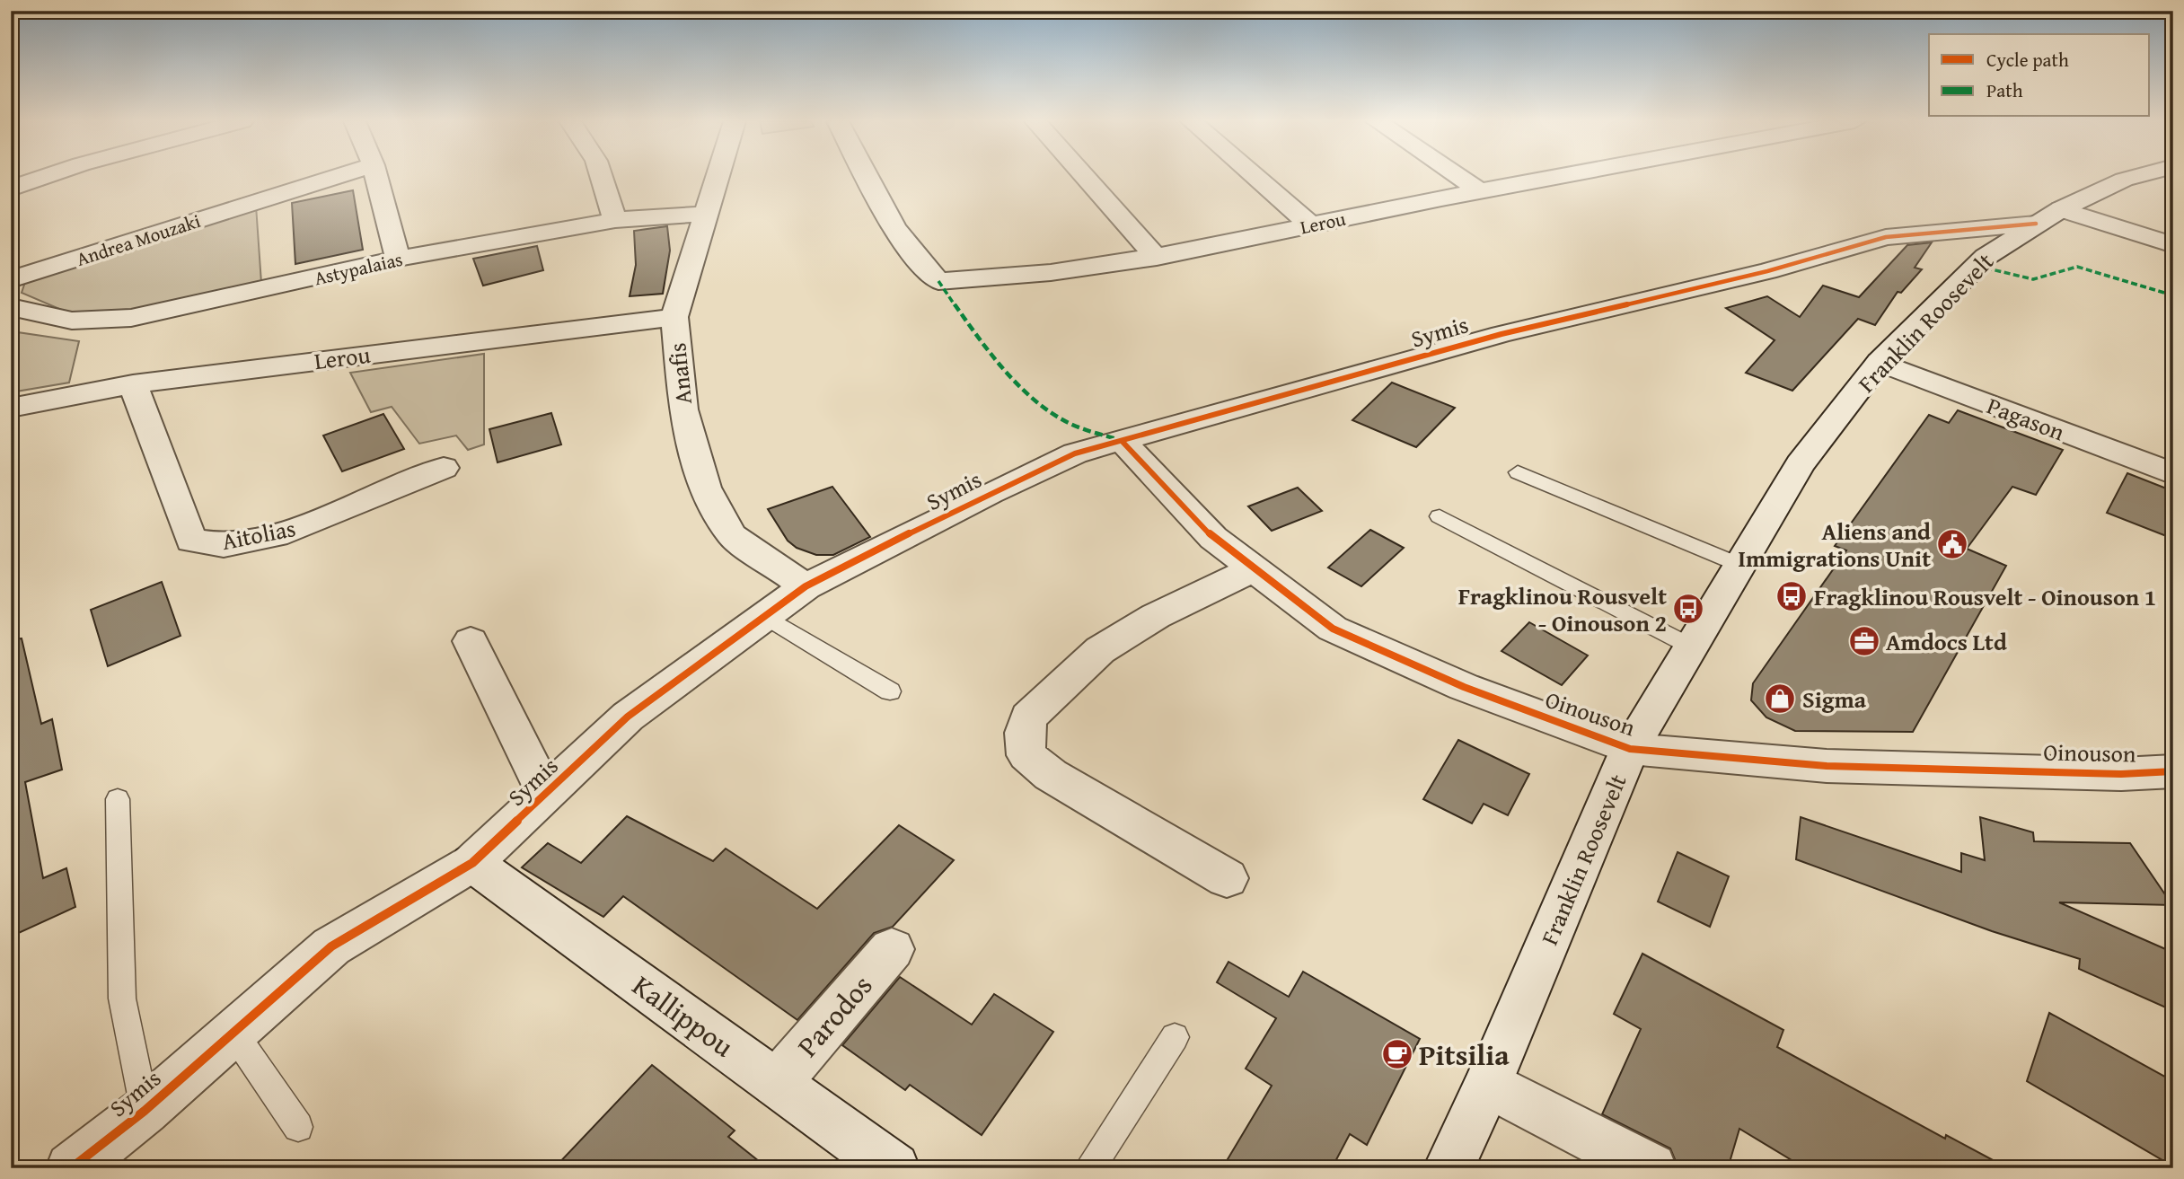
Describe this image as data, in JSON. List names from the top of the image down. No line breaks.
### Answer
{"streets":{"street":["Lerou","Andrea Mouzaki","Astypalaias","Franklin Roosevelt","Symis","Anafis","Pagason","Aitolias","Oinouson","Kallippou","Parodos"]},"crossings":[["Lerou","Anafis"],["Lerou","Aitolias"],["Astypalaias","Anafis"],["Franklin Roosevelt","Symis"],["Franklin Roosevelt","Pagason"],["Franklin Roosevelt","Oinouson"],["Symis","Anafis"],["Symis","Oinouson"],["Symis","Kallippou"],["Kallippou","Parodos"]],"places":{"public building":["Aliens and Immigrations Unit"],"bus stop":["Fragklinou Rousvelt - Oinouson 1","Fragklinou Rousvelt - Oinouson 2"],"office":["Amdocs Ltd"],"shop":["Sigma"],"cafe":["Pitsilia"]},"legend":["Cycle path","Path"]}
